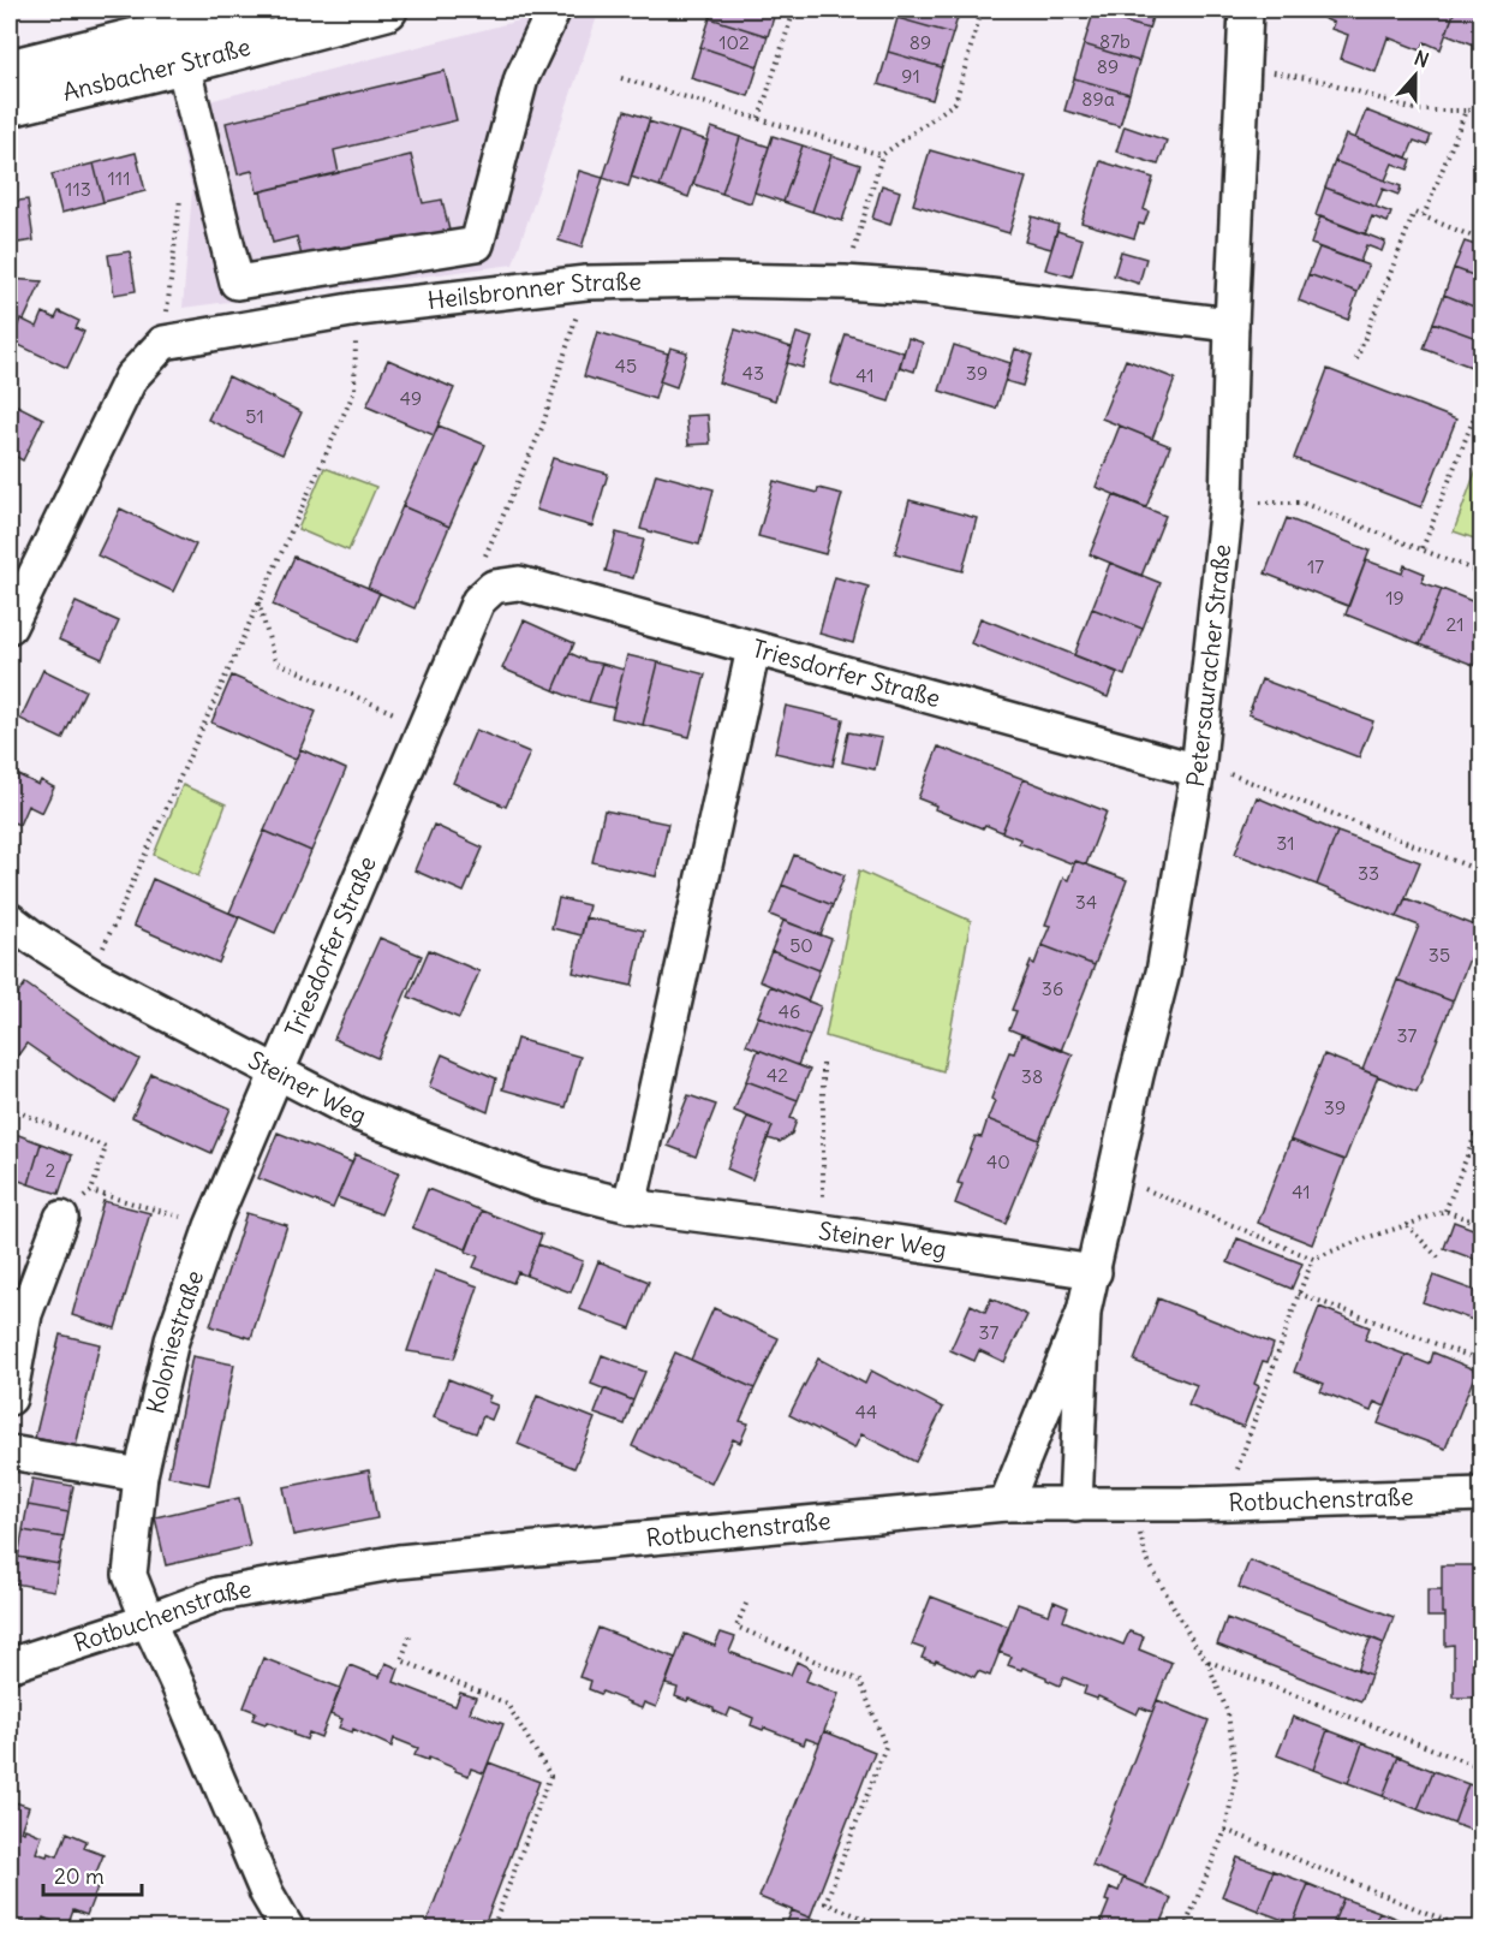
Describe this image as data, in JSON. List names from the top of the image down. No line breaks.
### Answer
{"streets":{"main road":["Ansbacher Straße"],"street":["Heilsbronner Straße","Petersauracher Straße","Triesdorfer Straße","Steiner Weg","Koloniestraße","Rotbuchenstraße"]},"crossings":[["Heilsbronner Straße","Petersauracher Straße"],["Petersauracher Straße","Triesdorfer Straße"],["Petersauracher Straße","Steiner Weg"],["Petersauracher Straße","Rotbuchenstraße"],["Triesdorfer Straße","Steiner Weg"],["Triesdorfer Straße","Koloniestraße"],["Steiner Weg","Koloniestraße"],["Koloniestraße","Rotbuchenstraße"]],"house_numbers":["87b","102","89","89","91","89a","111","113","45","43","39","41","49","51","17","19","21","31","33","34","50","35","36","46","37","42","38","39","40","2","41","37","44"],"scale_bar":"20 m","north":"top"}
